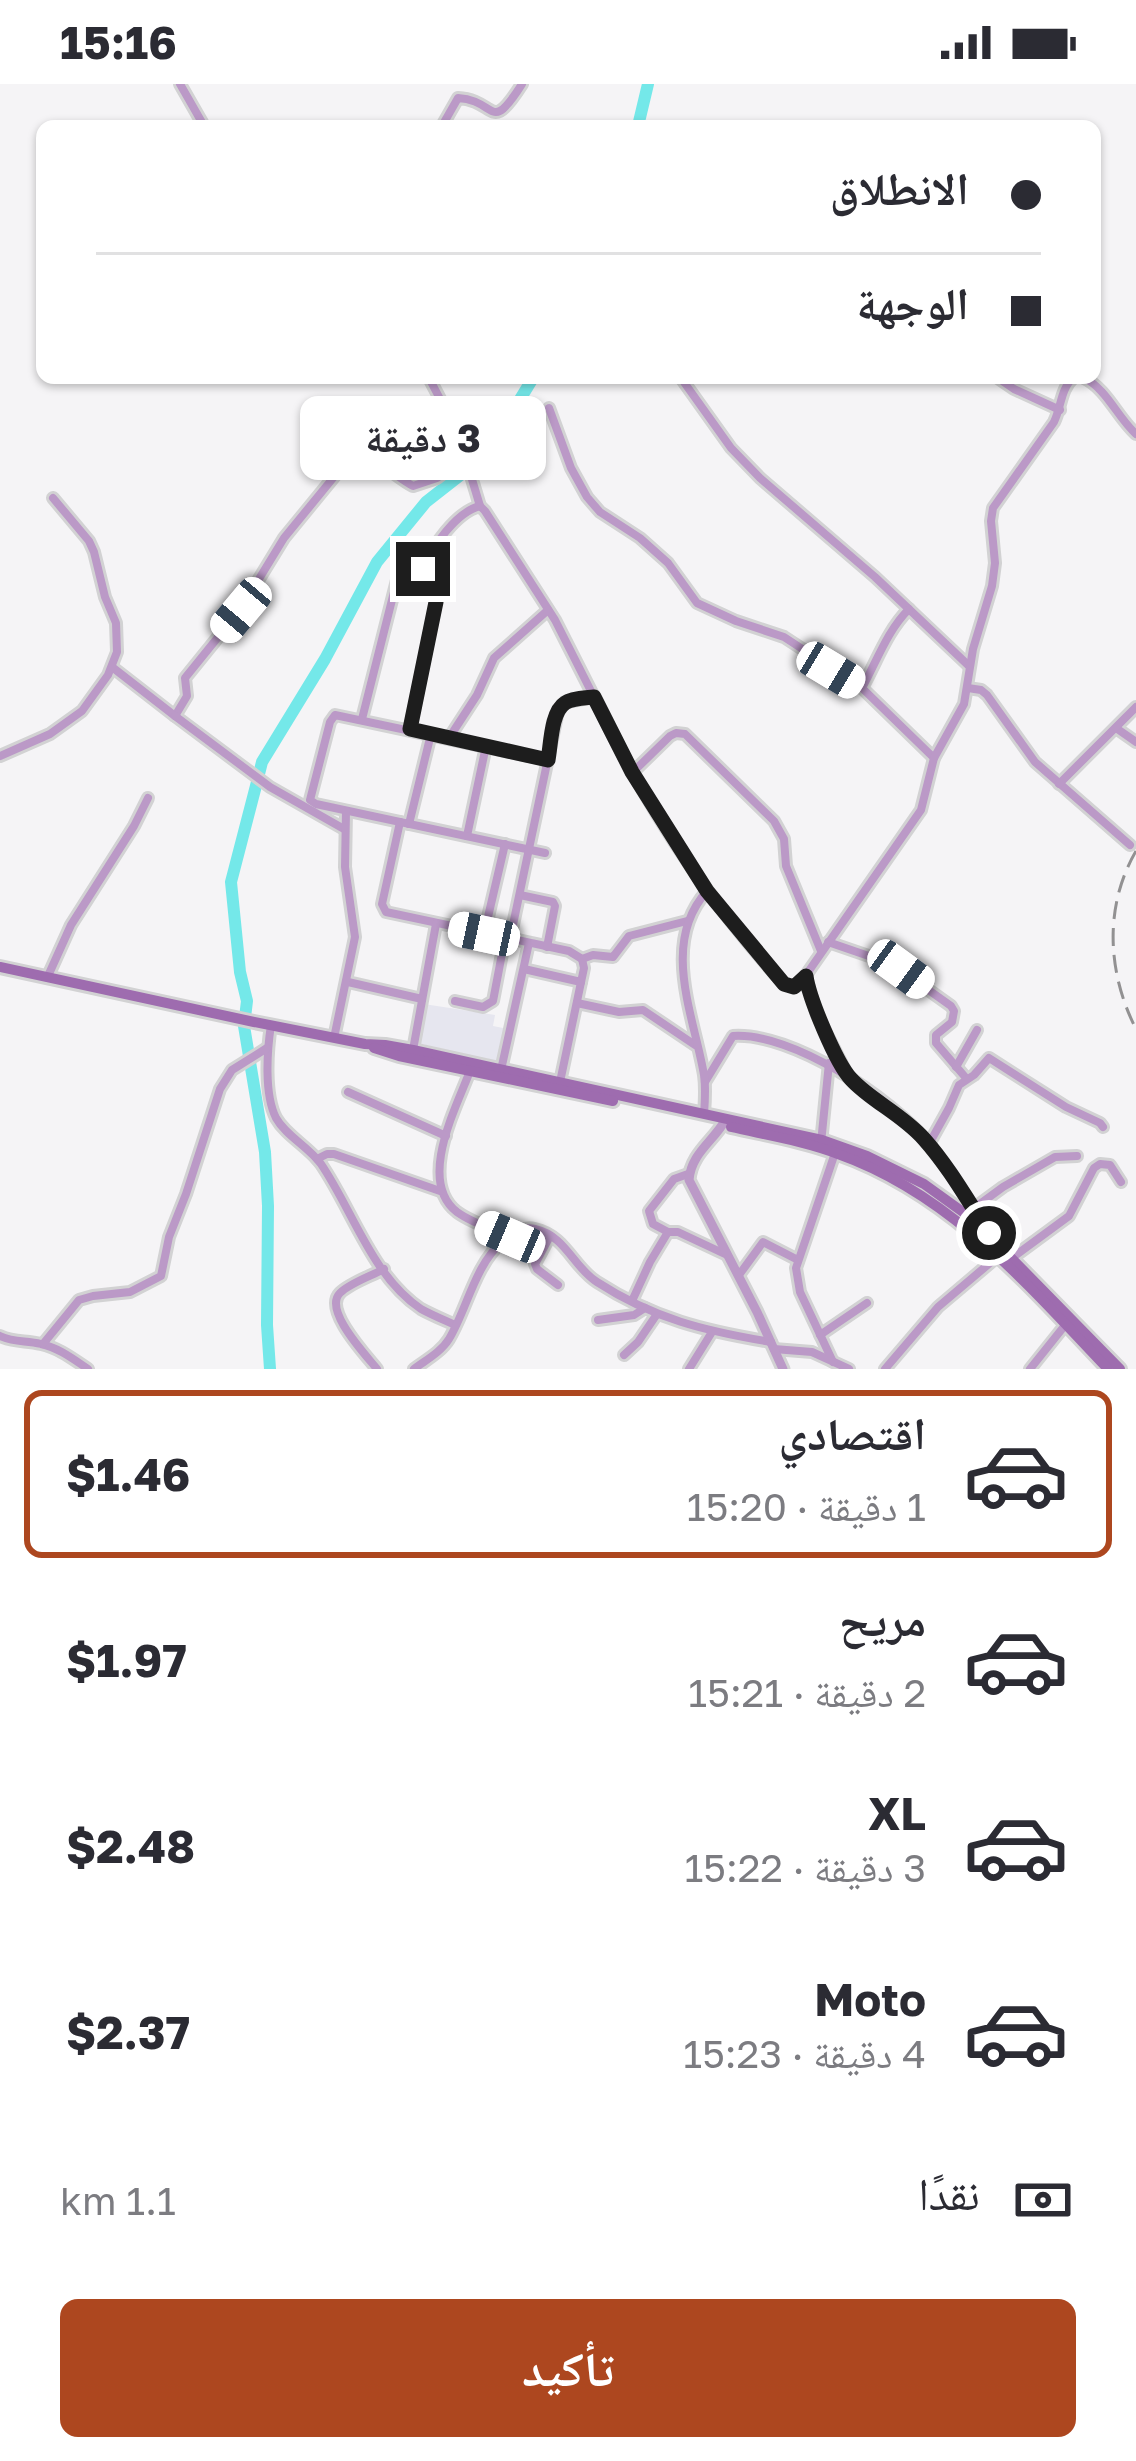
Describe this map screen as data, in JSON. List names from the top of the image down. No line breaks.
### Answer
{"page":{"status":"15:16","banner":["الانطلاق","الوجهة"],"bubble":"3 دقيقة","list":[{"name":"اقتصادي","note":"1 دقيقة · 15:20","value":"$1.46"},{"name":"مريح","note":"2 دقيقة · 15:21","value":"$1.97"},{"name":"XL","note":"3 دقيقة · 15:22","value":"$2.48"},{"name":"Moto","note":"4 دقيقة · 15:23","value":"$2.37"}],"pay":["نقدًا","1.1 km"],"buttons":"تأكيد"}}
